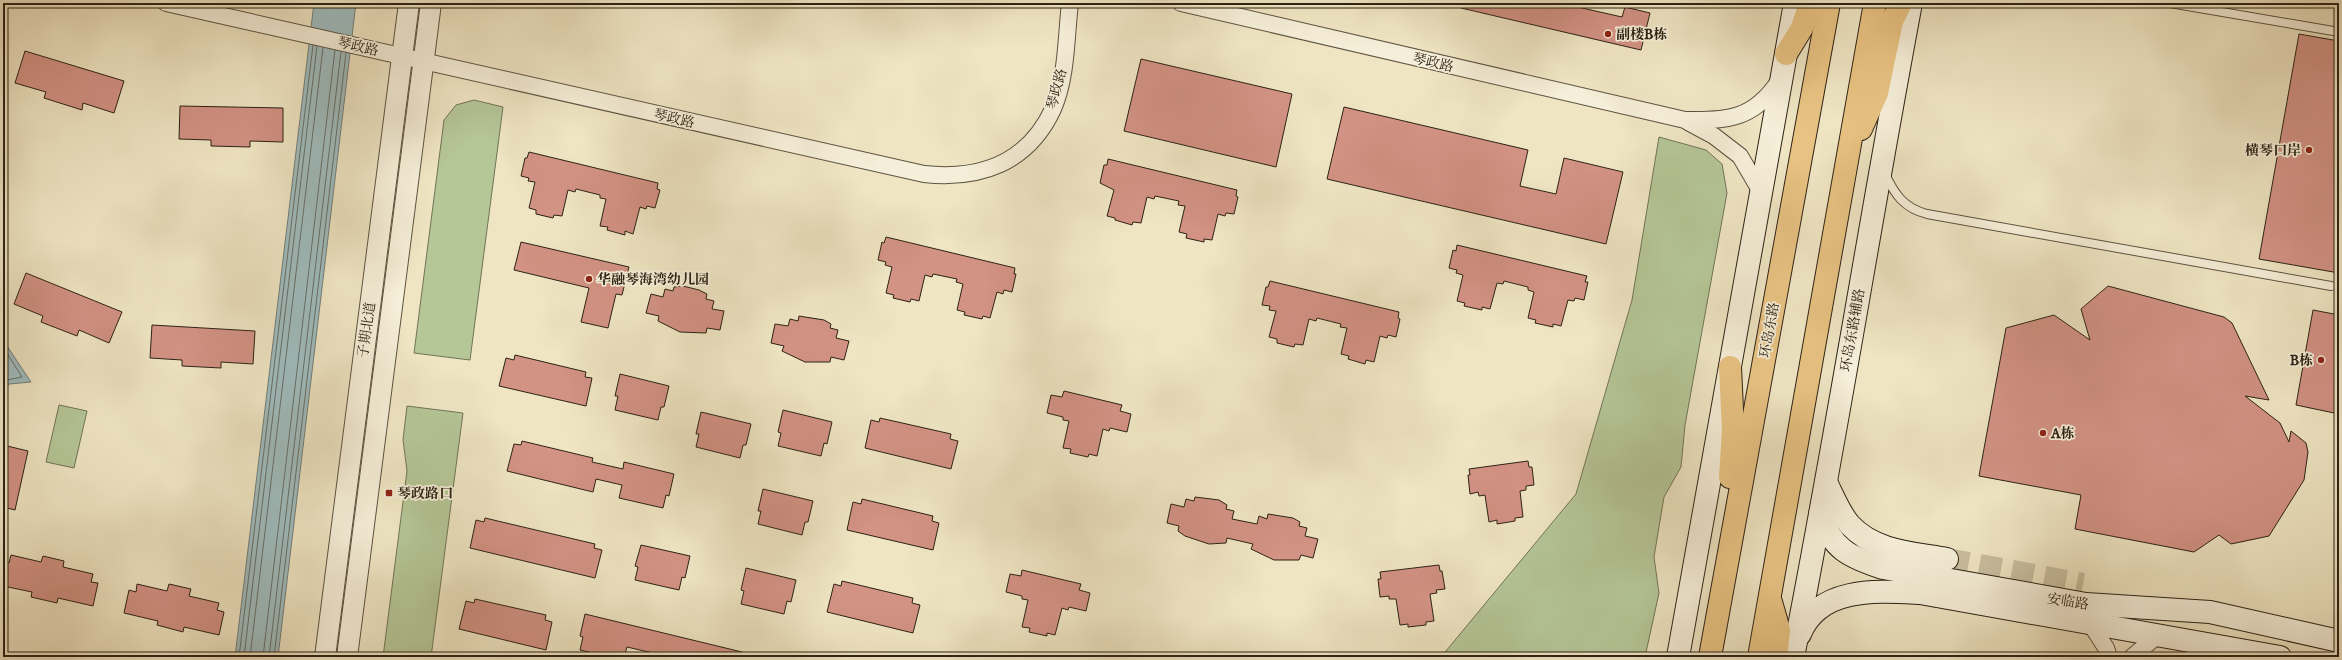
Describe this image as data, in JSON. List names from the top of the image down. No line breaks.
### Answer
{"streets":{"main road":["环岛东路","环岛东路辅路","安临路"],"street":["琴政路","子期北道"]},"crossings":[["琴政路","子期北道"],["环岛东路辅路","安临路"]],"places":{"other":["副楼B栋","横琴口岸","华融琴海湾幼儿园","B栋","A栋"],"transit":["琴政路口"]}}
